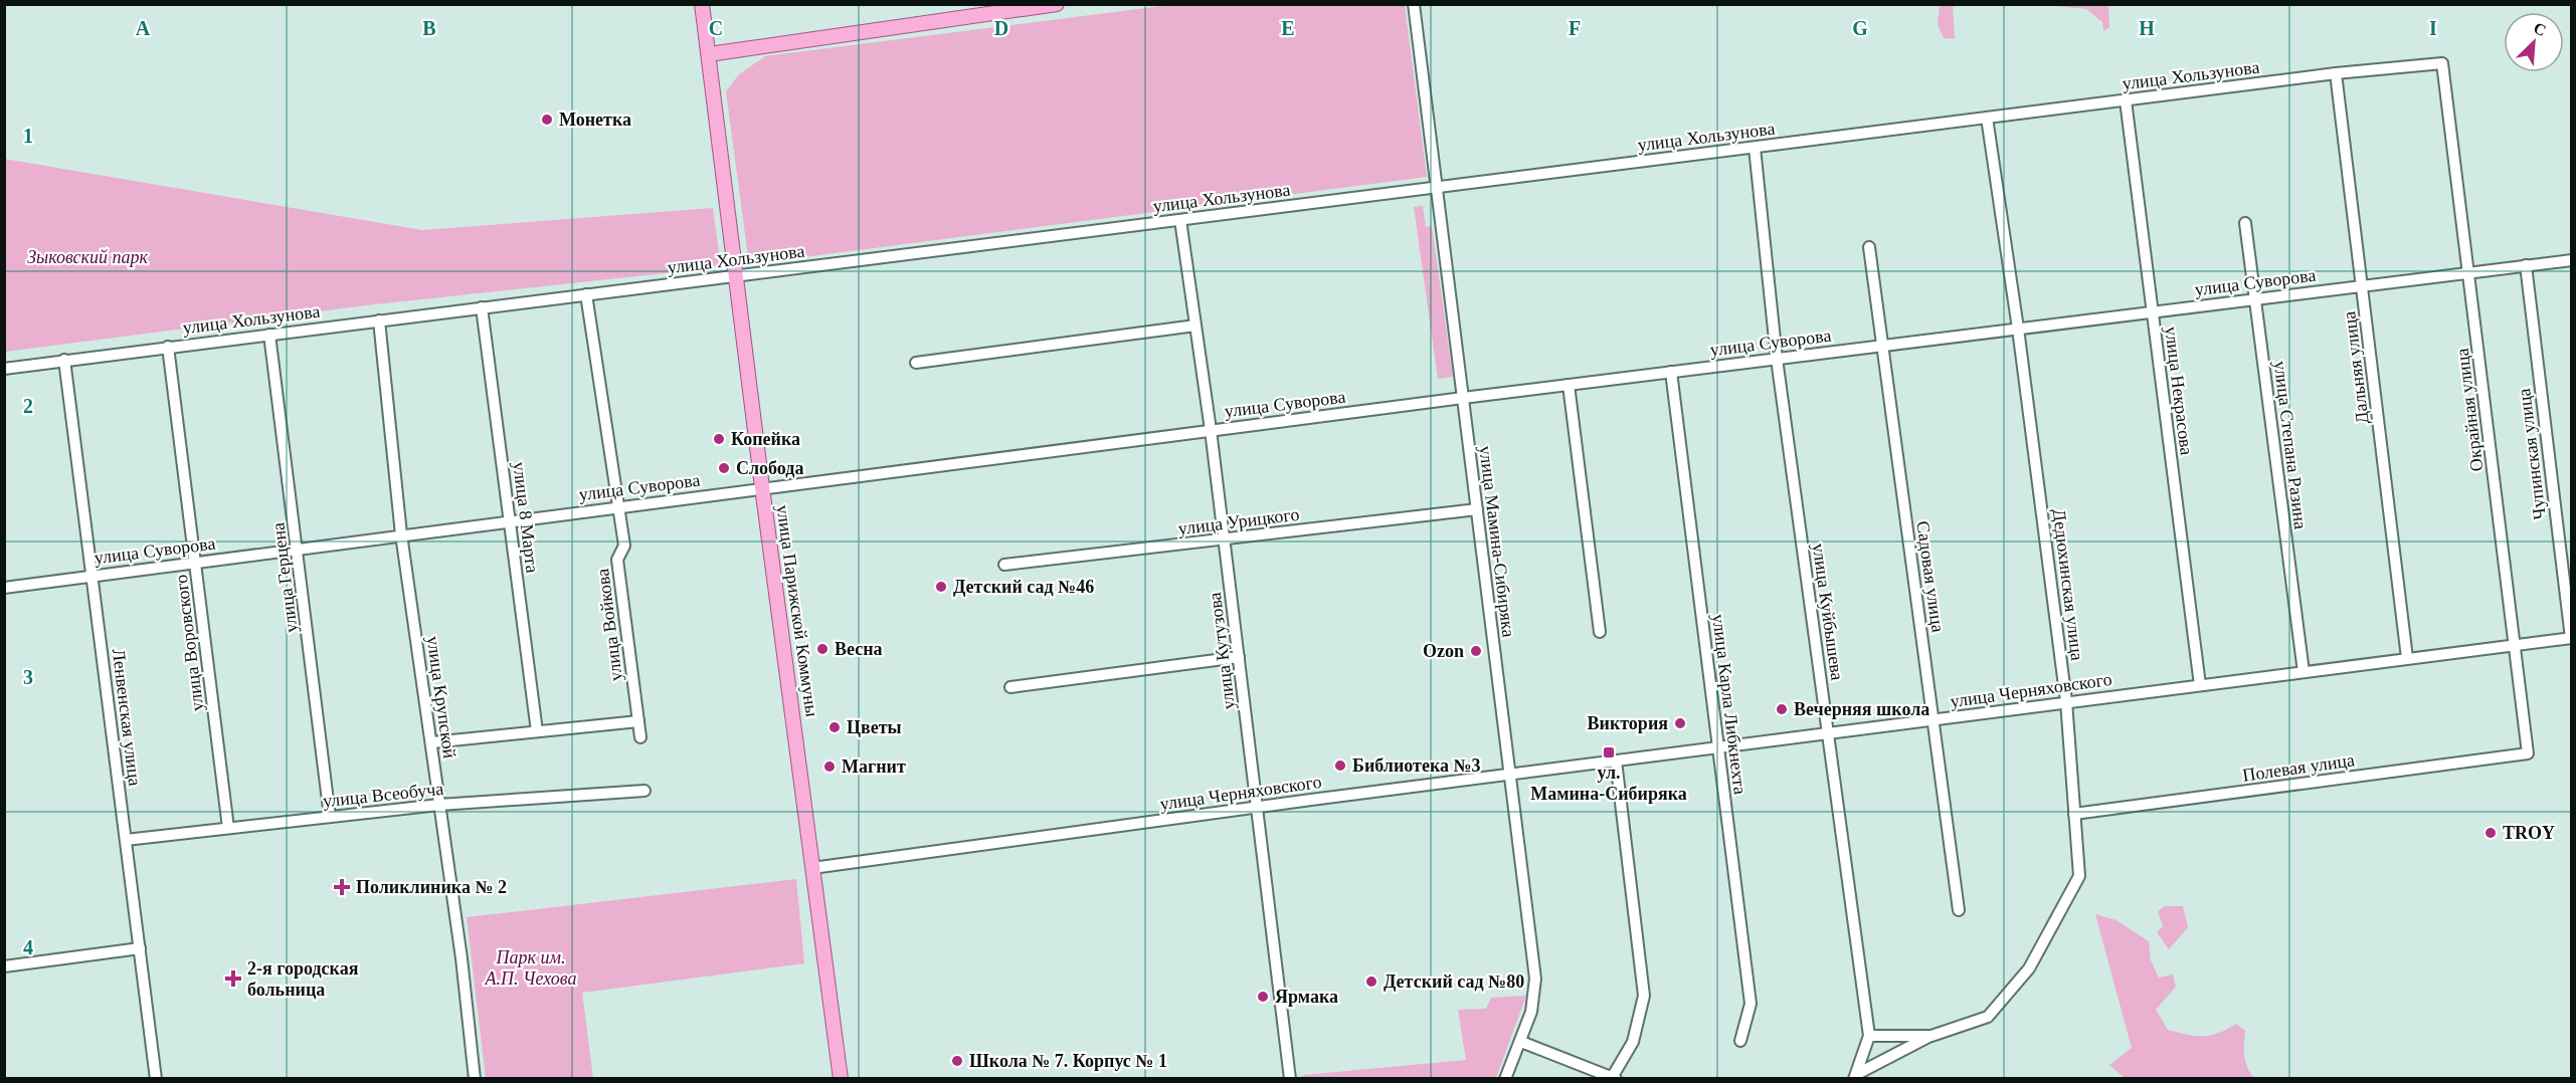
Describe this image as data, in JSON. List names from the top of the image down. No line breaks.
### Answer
{"streets":{"main road":["улица Парижской Коммуны"],"street":["улица Хользунова","улица Суворова","Дальняя улица","улица Некрасова","Окрайная улица","улица Степана Разина","Чупинская улица","улица 8 Марта","улица Урицкого","улица Мамина-Сибиряка","Садовая улица","улица Герцена","Дедюхинская улица","улица Куйбышева","улица Войкова","улица Воровского","улица Кутузова","улица Черняховского","улица Крупской","улица Карла Либкнехта","Ленвенская улица","Полевая улица","улица Всеобуча"]},"crossings":[["улица Хользунова","Дальняя улица"],["улица Хользунова","улица Некрасова"],["улица Хользунова","Окрайная улица"],["улица Хользунова","улица 8 Марта"],["улица Хользунова","улица Мамина-Сибиряка"],["улица Хользунова","улица Герцена"],["улица Хользунова","Дедюхинская улица"],["улица Хользунова","улица Парижской Коммуны"],["улица Хользунова","улица Куйбышева"],["улица Хользунова","улица Войкова"],["улица Хользунова","улица Воровского"],["улица Хользунова","улица Кутузова"],["улица Хользунова","улица Крупской"],["улица Хользунова","Ленвенская улица"],["улица Суворова","Дальняя улица"],["улица Суворова","улица Некрасова"],["улица Суворова","Окрайная улица"],["улица Суворова","улица Степана Разина"],["улица Суворова","Чупинская улица"],["улица Суворова","улица 8 Марта"],["улица Суворова","улица Мамина-Сибиряка"],["улица Суворова","Садовая улица"],["улица Суворова","улица Герцена"],["улица Суворова","Дедюхинская улица"],["улица Суворова","улица Парижской Коммуны"],["улица Суворова","улица Куйбышева"],["улица Суворова","улица Войкова"],["улица Суворова","улица Воровского"],["улица Суворова","улица Кутузова"],["улица Суворова","улица Крупской"],["улица Суворова","улица Карла Либкнехта"],["улица Суворова","Ленвенская улица"],["Дальняя улица","улица Черняховского"],["улица Некрасова","улица Черняховского"],["Окрайная улица","улица Черняховского"],["Окрайная улица","Полевая улица"],["улица Степана Разина","улица Черняховского"],["Чупинская улица","улица Черняховского"],["улица Урицкого","улица Мамина-Сибиряка"],["улица Урицкого","улица Кутузова"],["улица Мамина-Сибиряка","улица Черняховского"],["Садовая улица","улица Черняховского"],["улица Герцена","улица Всеобуча"],["Дедюхинская улица","улица Куйбышева"],["Дедюхинская улица","улица Черняховского"],["Дедюхинская улица","Полевая улица"],["улица Парижской Коммуны","улица Черняховского"],["улица Куйбышева","улица Черняховского"],["улица Воровского","улица Всеобуча"],["улица Кутузова","улица Черняховского"],["улица Черняховского","улица Карла Либкнехта"],["улица Крупской","улица Всеобуча"],["Ленвенская улица","улица Всеобуча"]],"parks":["Зыковский парк","Парк им. А.П. Чехова"],"places":{"other":["Монетка","Копейка","Слобода","Детский сад №46","Весна","Ozon","Вечерняя школа","Виктория","Цветы","Библиотека №3","Магнит","TROY","Детский сад №80","Ярмака","Школа № 7. Корпус № 1"],"transit":["ул. Мамина-Сибиряка"],"health":["Поликлиника № 2","2-я городская больница"]},"north":"top right","grid":{"columns":["A","B","C","D","E","F","G","H","I"],"rows":["1","2","3","4"]}}
